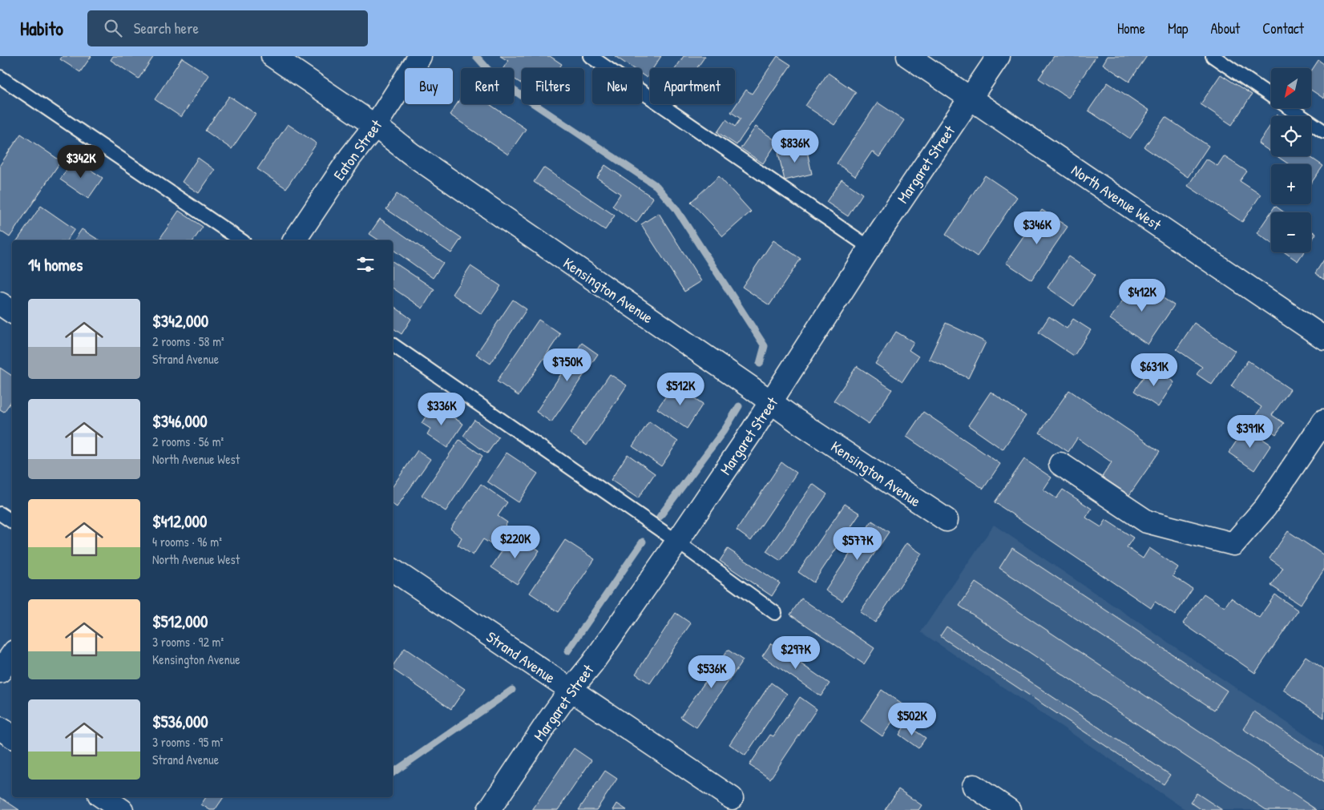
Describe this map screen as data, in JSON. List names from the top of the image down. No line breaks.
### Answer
{"streets":{"street":["Eaton Street","Margaret Street","North Avenue West","Kensington Avenue","Strand Avenue"]},"crossings":[["Eaton Street","Kensington Avenue"],["Margaret Street","North Avenue West"],["Margaret Street","Kensington Avenue"],["Margaret Street","Strand Avenue"]],"north":"bottom left","page":{"header":"Habito","search":"Search here","nav":["Home","Map","About","Contact"],"map_buttons":["+","−"],"chip":["Buy","Rent","Filters","New","Apartment"],"price":["$836K","$342K","$346K","$412K","$750K","$631K","$512K","$336K","$391K","$220K","$577K","$297K","$536K","$502K"],"heading":"14 homes","list":[{"name":"$342,000","note":"2 rooms · 58 m² · Strand Avenue"},{"name":"$346,000","note":"2 rooms · 56 m² · North Avenue West"},{"name":"$412,000","note":"4 rooms · 96 m² · North Avenue West"},{"name":"$512,000","note":"3 rooms · 92 m² · Kensington Avenue"},{"name":"$536,000","note":"3 rooms · 95 m² · Strand Avenue"}]}}
